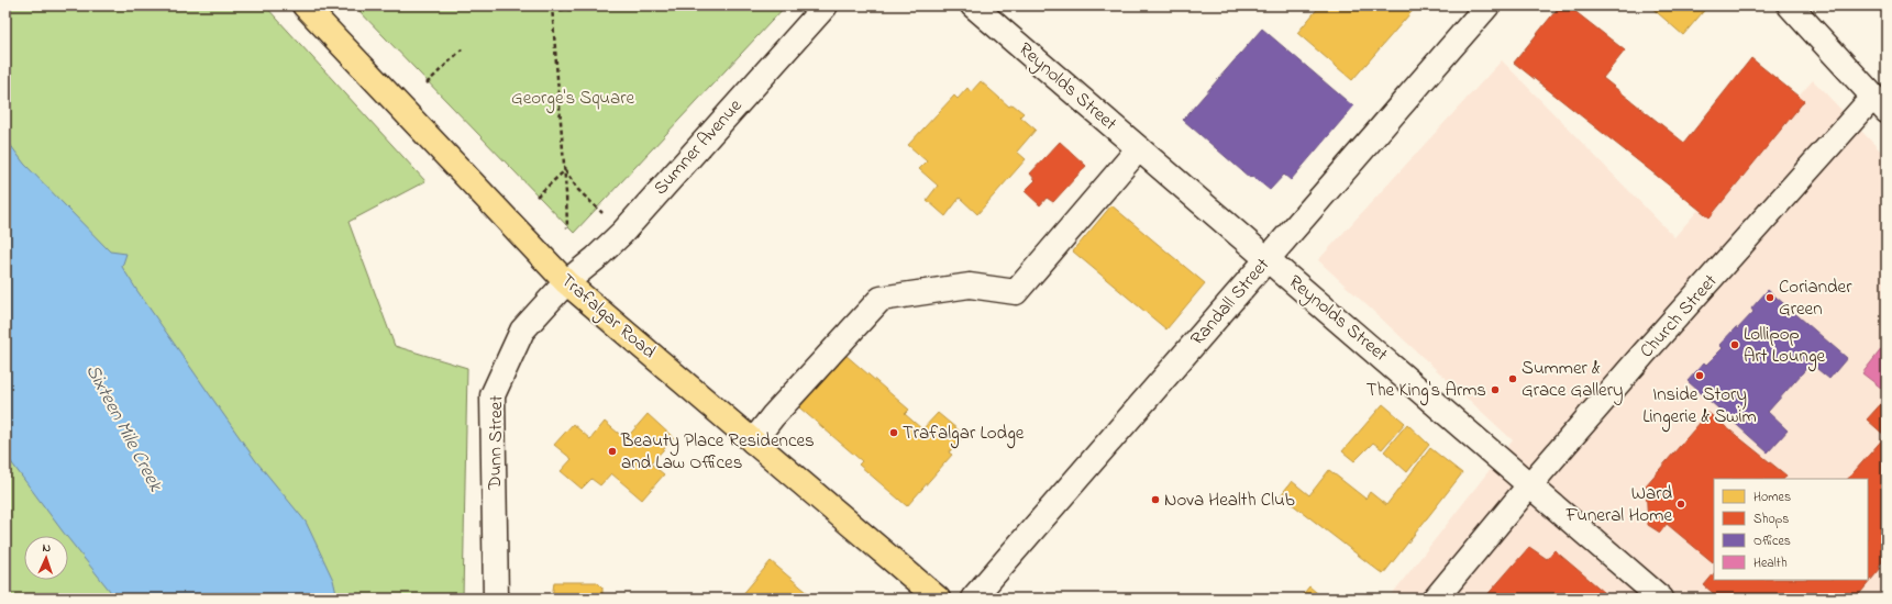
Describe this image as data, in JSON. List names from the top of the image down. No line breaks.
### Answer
{"streets":{"main road":["Trafalgar Road"],"street":["Reynolds Street","Sumner Avenue","Randall Street","Church Street","Dunn Street"]},"crossings":[["Reynolds Street","Randall Street"],["Reynolds Street","Church Street"],["Sumner Avenue","Trafalgar Road"],["Sumner Avenue","Dunn Street"],["Trafalgar Road","Dunn Street"]],"water":["Sixteen Mile Creek"],"parks":["George's Square"],"places":["Coriander Green","Lollipop Art Lounge","Inside Story Lingerie & Swim","Summer & Grace Gallery","The King's Arms","Trafalgar Lodge","Beauty Place Residences and Law Offices","Nova Health Club","Ward Funeral Home"],"legend":["Homes","Shops","Offices","Health"],"north":"top"}
